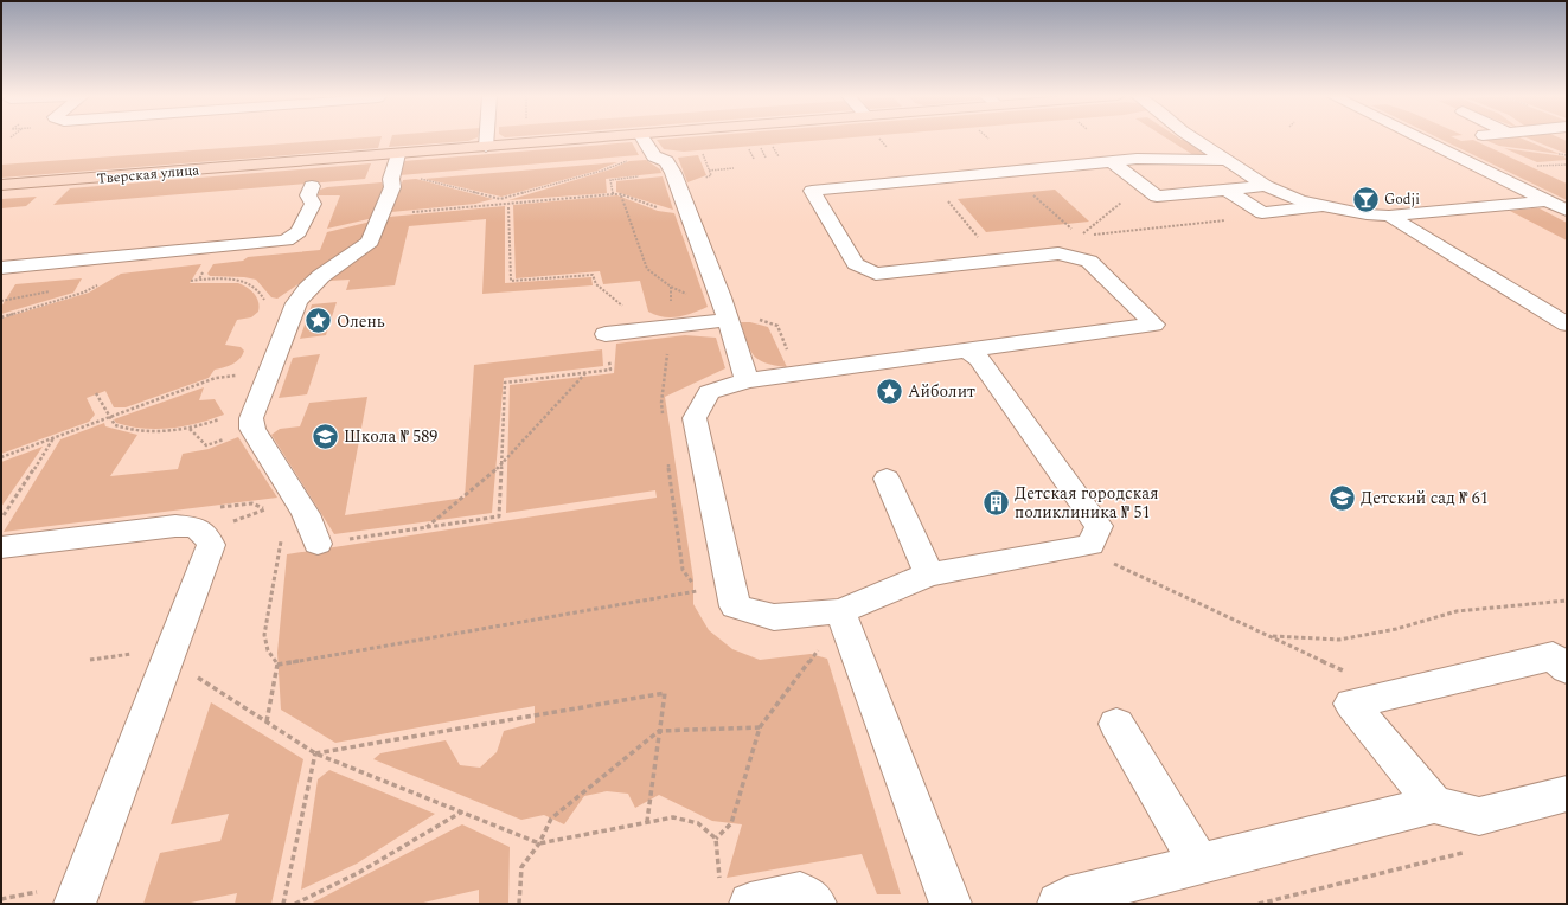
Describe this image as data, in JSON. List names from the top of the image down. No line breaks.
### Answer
{"streets":{"main road":["Тверская улица"]},"places":{"bar":["Godji"],"place":["Олень","Айболит"],"school or university":["Школа № 589","Детский сад № 61"],"building":["Детская городская поликлиника № 51"]}}
